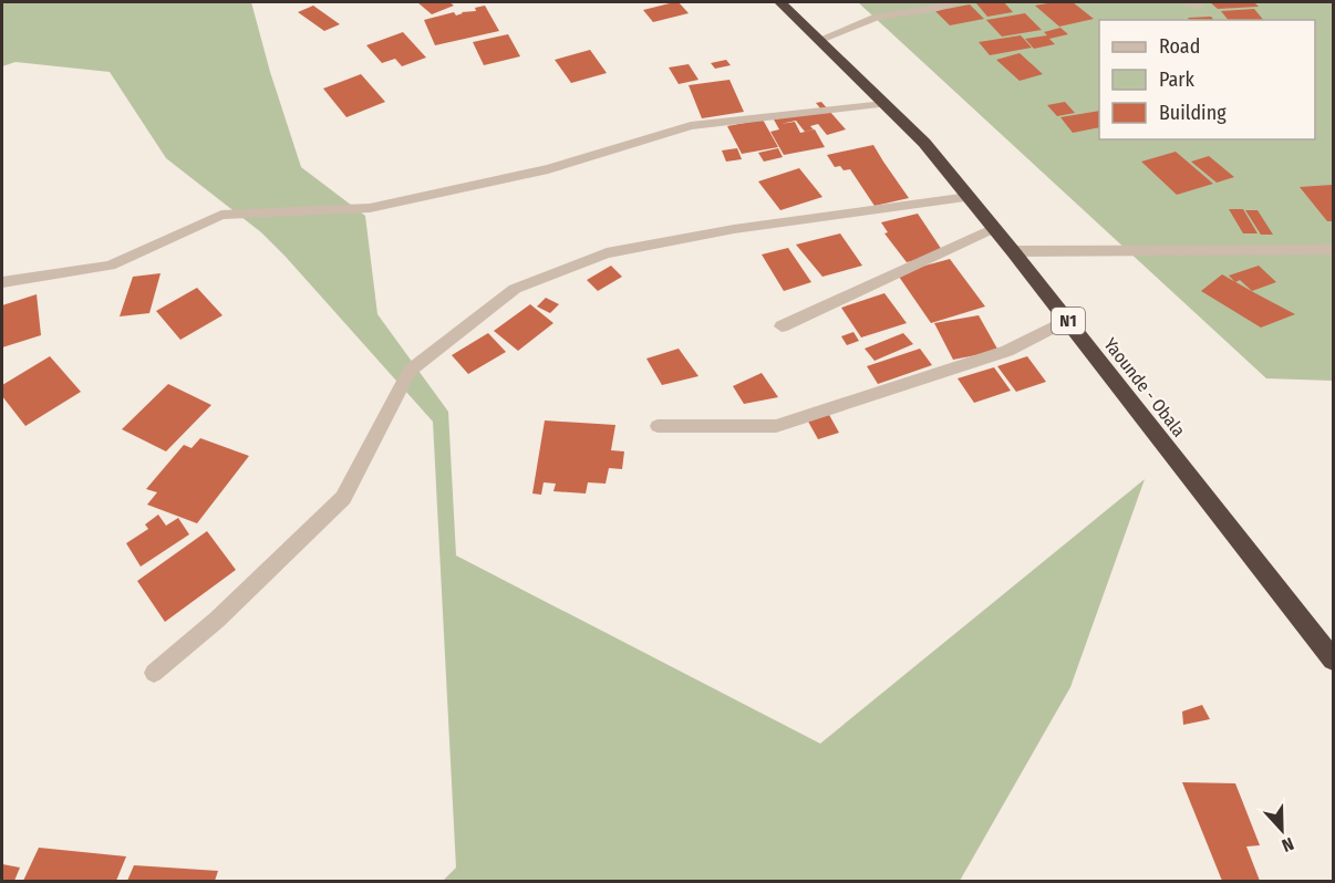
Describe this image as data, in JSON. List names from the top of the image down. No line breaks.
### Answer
{"streets":{"highway":["N1","Yaounde - Obala"]},"legend":["Road","Park","Building"],"north":"bottom"}
